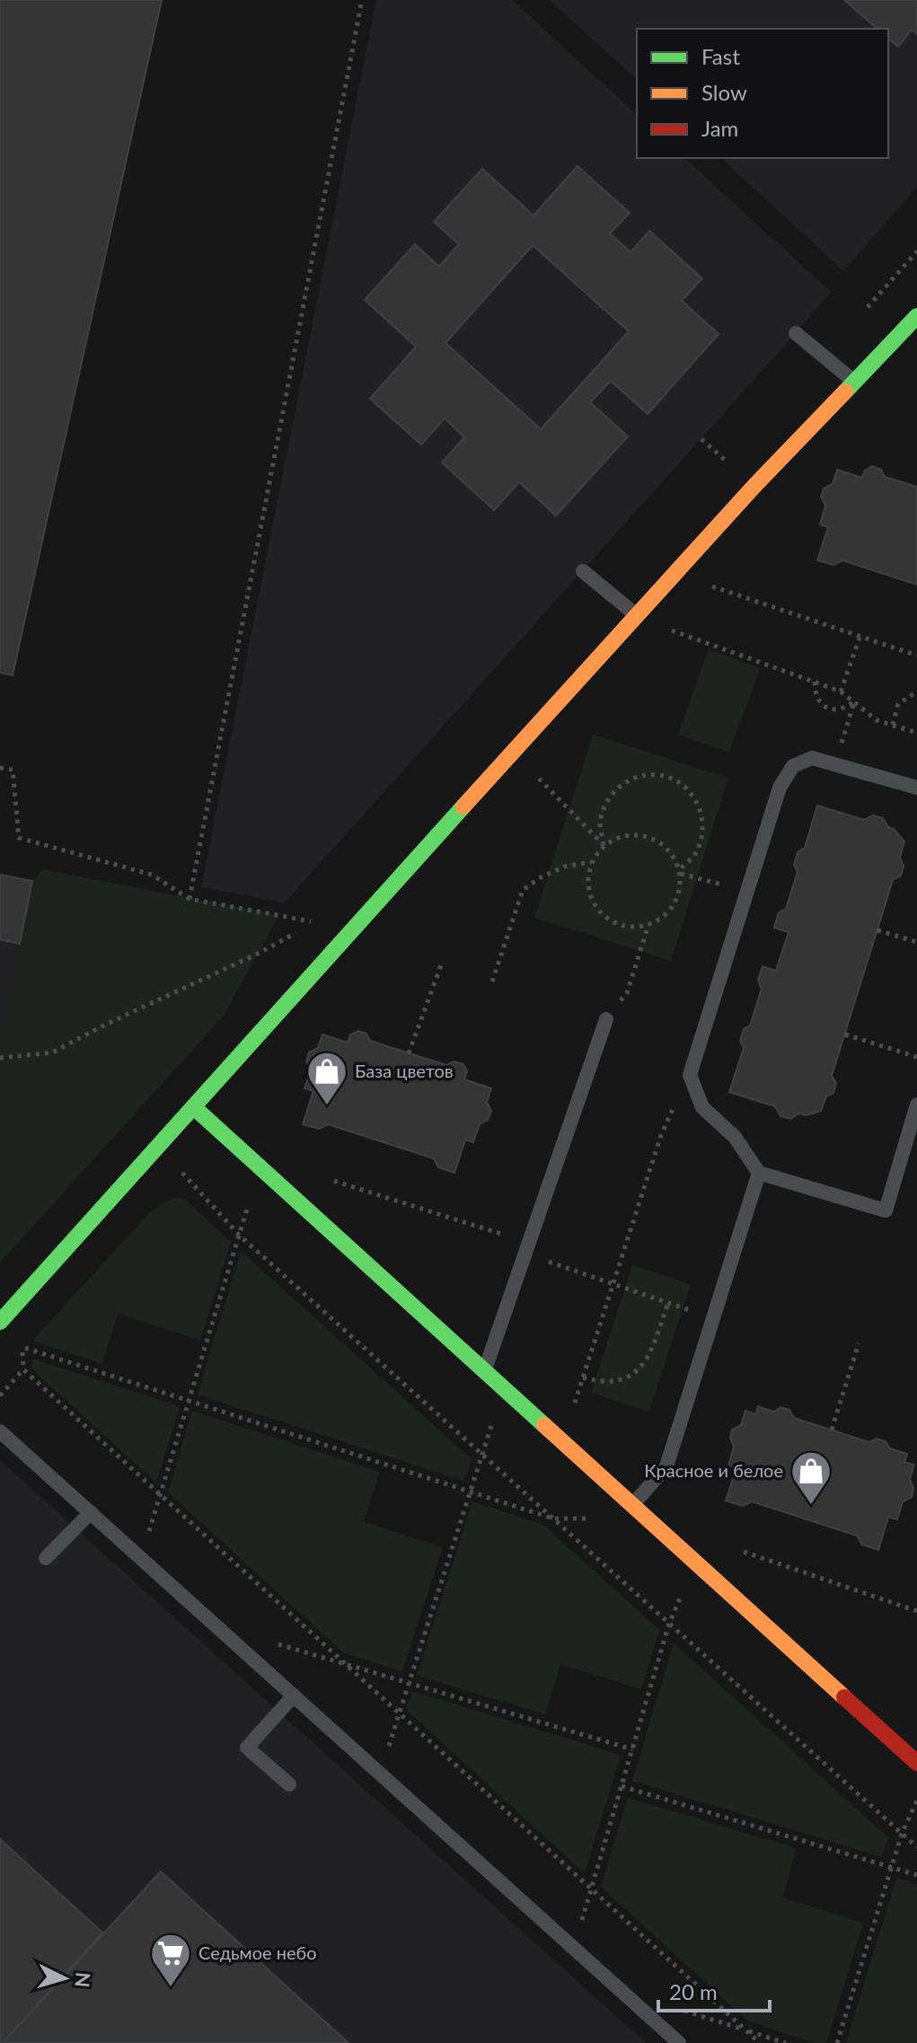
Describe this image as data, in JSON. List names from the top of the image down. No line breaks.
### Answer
{"places":{"shop":["База цветов","Красное и белое"],"supermarket":["Седьмое небо"]},"legend":["Fast","Slow","Jam"],"scale_bar":"20 m","north":"right"}
